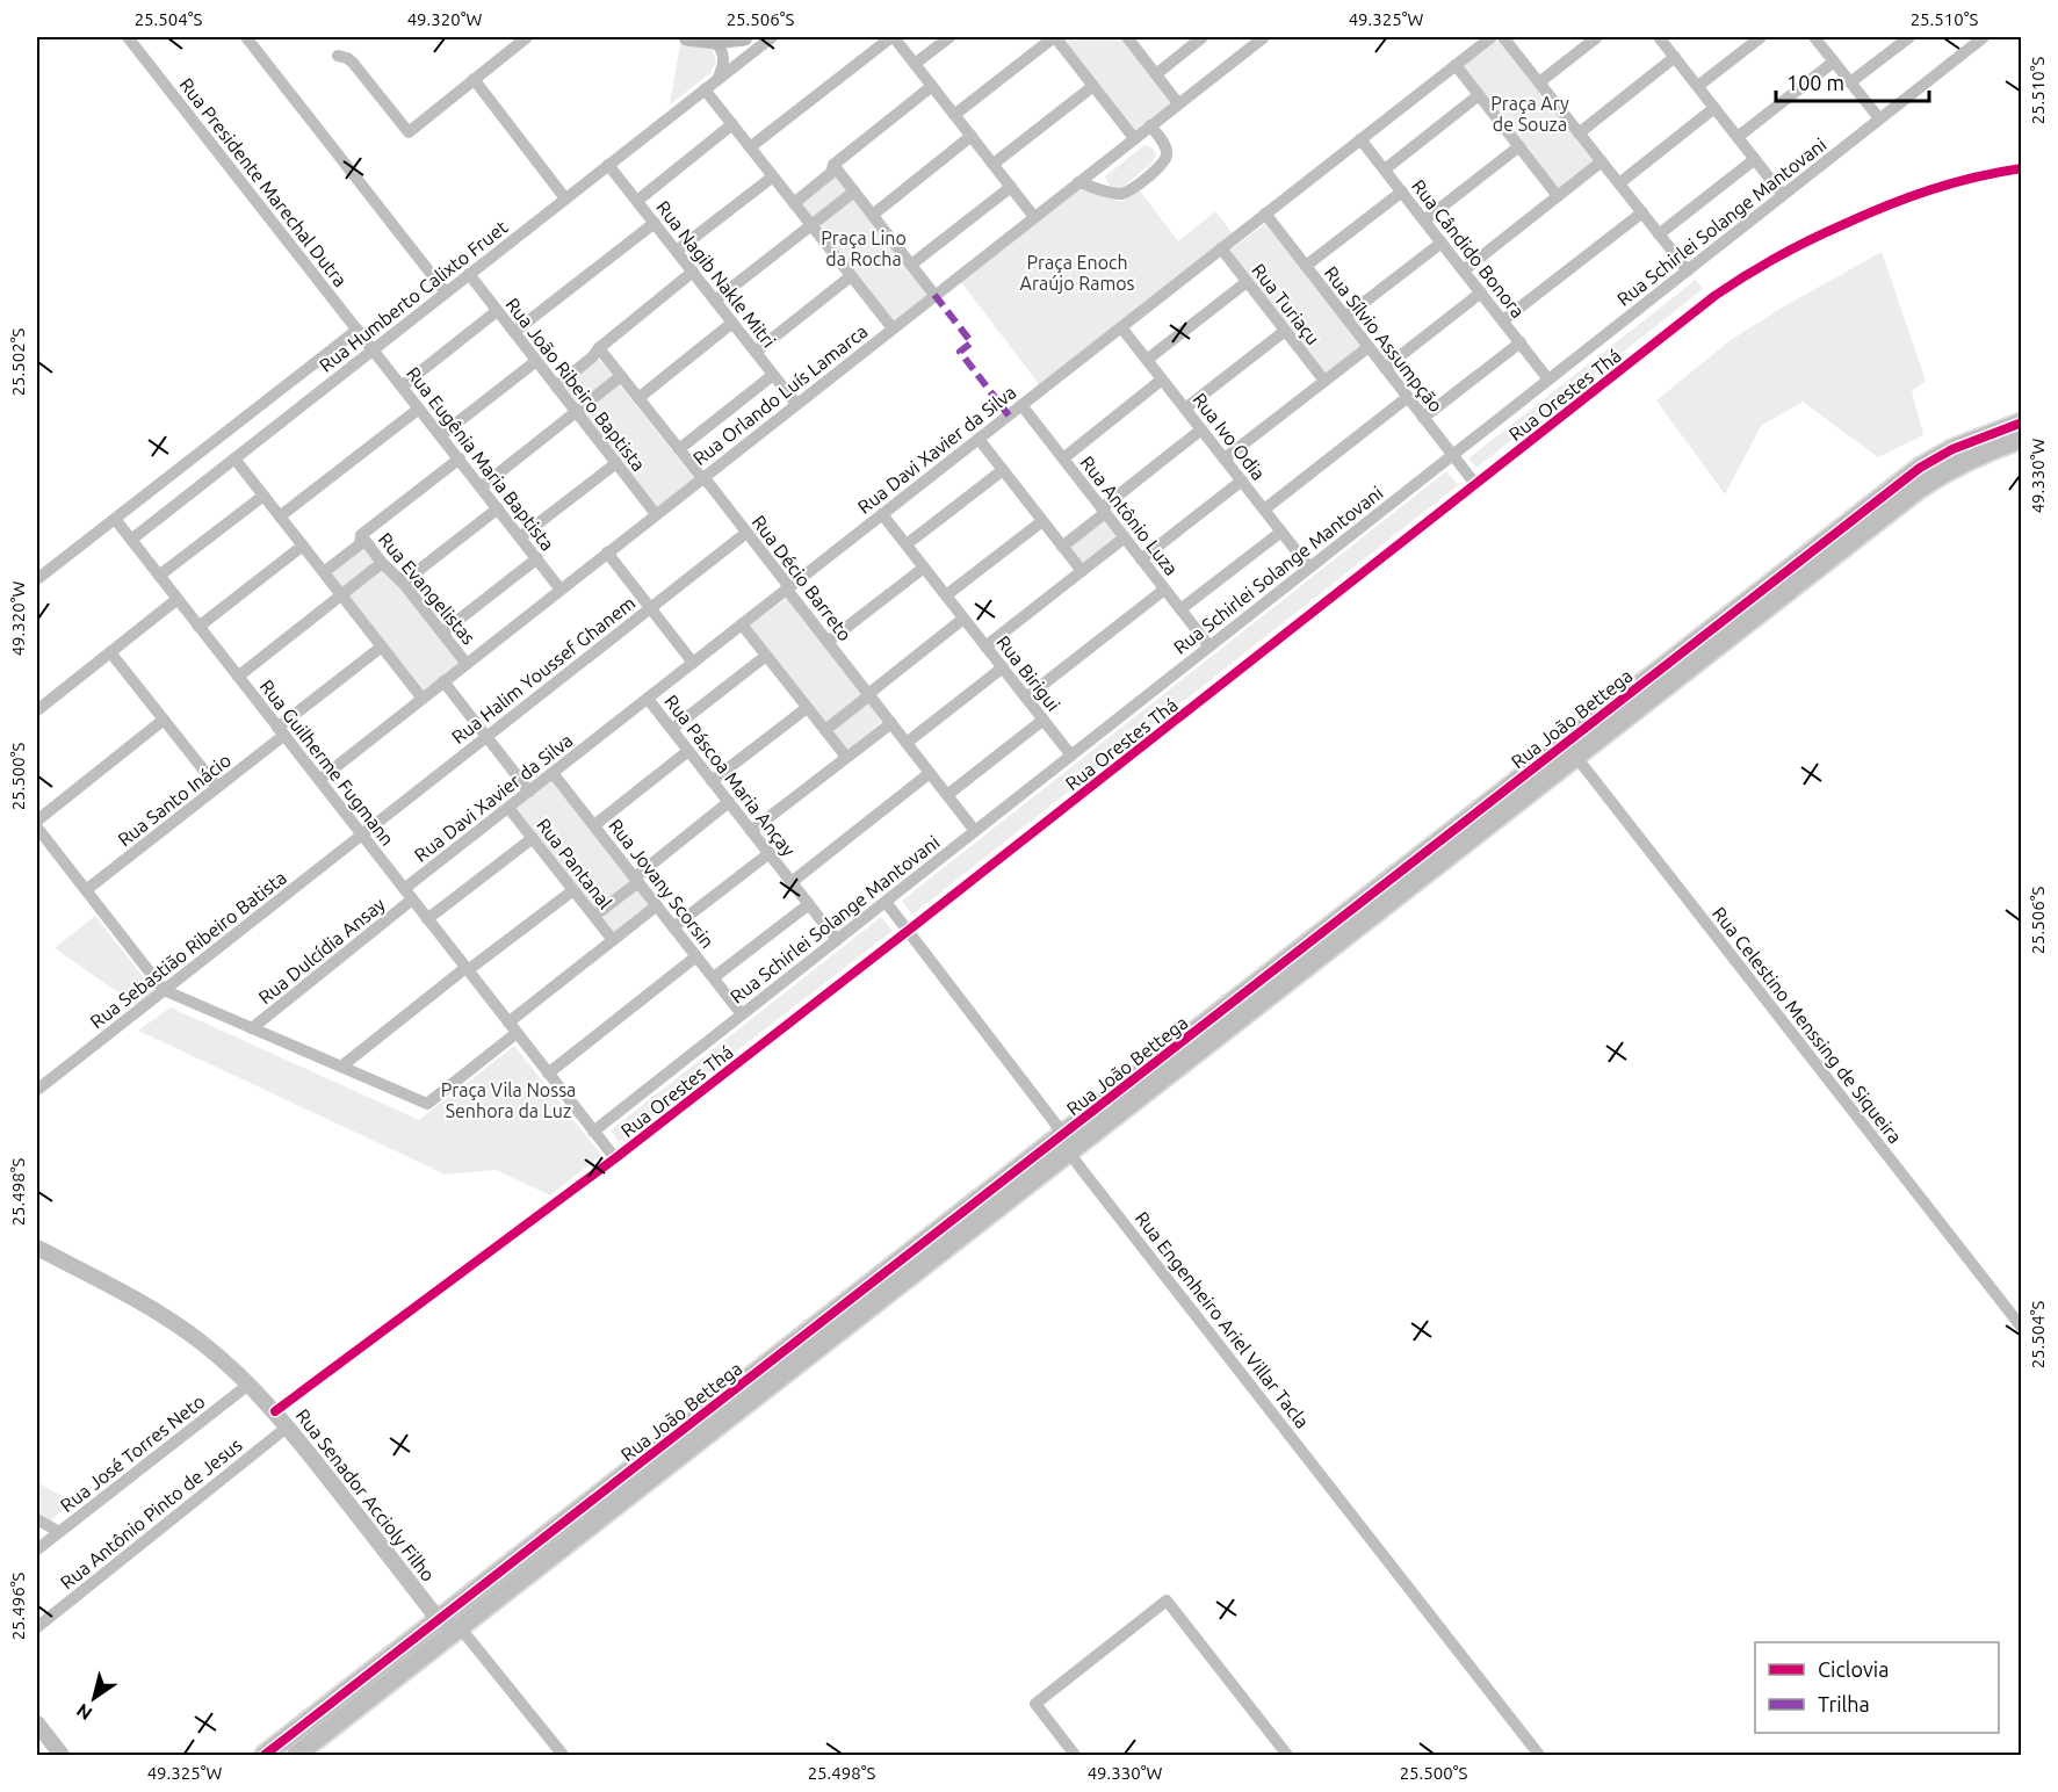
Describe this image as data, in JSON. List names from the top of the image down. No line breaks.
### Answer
{"streets":{"main road":["Rua João Bettega"],"street":["Rua Presidente Marechal Dutra","Rua Schirlei Solange Mantovani","Rua Cândido Bonora","Rua Nagib Nakle Mitri","Rua Humberto Calixto Fruet","Rua Turiaçu","Rua Sílvio Assumpção","Rua João Ribeiro Baptista","Rua Orlando Luís Lamarca","Rua Orestes Thá","Rua Ivo Odia","Rua Davi Xavier da Silva","Rua Eugênia Maria Baptista","Rua Antônio Luza","Rua Décio Barreto","Rua Evangelistas","Rua Halim Youssef Ghanem","Rua Birigui","Rua Guilherme Fugmann","Rua Páscoa Maria Ançay","Rua Santo Inácio","Rua Pantanal","Rua Jovany Scorsin","Rua Sebastião Ribeiro Batista","Rua Dulcídia Ansay","Rua Celestino Menssing de Siqueira","Rua Engenheiro Ariel Villar Tacla","Rua José Torres Neto","Rua Senador Accioly Filho","Rua Antônio Pinto de Jesus"]},"crossings":[["Rua Presidente Marechal Dutra","Rua Humberto Calixto Fruet"],["Rua Presidente Marechal Dutra","Rua Eugênia Maria Baptista"],["Rua Schirlei Solange Mantovani","Rua Cândido Bonora"],["Rua Schirlei Solange Mantovani","Rua Sílvio Assumpção"],["Rua Schirlei Solange Mantovani","Rua Ivo Odia"],["Rua Schirlei Solange Mantovani","Rua Antônio Luza"],["Rua Schirlei Solange Mantovani","Rua Décio Barreto"],["Rua Schirlei Solange Mantovani","Rua Birigui"],["Rua Schirlei Solange Mantovani","Rua Guilherme Fugmann"],["Rua Schirlei Solange Mantovani","Rua Páscoa Maria Ançay"],["Rua Schirlei Solange Mantovani","Rua Jovany Scorsin"],["Rua Schirlei Solange Mantovani","Rua Engenheiro Ariel Villar Tacla"],["Rua Cândido Bonora","Rua Davi Xavier da Silva"],["Rua Nagib Nakle Mitri","Rua Humberto Calixto Fruet"],["Rua Nagib Nakle Mitri","Rua Orlando Luís Lamarca"],["Rua Humberto Calixto Fruet","Rua João Ribeiro Baptista"],["Rua Humberto Calixto Fruet","Rua Eugênia Maria Baptista"],["Rua Humberto Calixto Fruet","Rua Guilherme Fugmann"],["Rua Turiaçu","Rua Davi Xavier da Silva"],["Rua Sílvio Assumpção","Rua Orestes Thá"],["Rua Sílvio Assumpção","Rua Davi Xavier da Silva"],["Rua João Ribeiro Baptista","Rua Orlando Luís Lamarca"],["Rua Orlando Luís Lamarca","Rua Eugênia Maria Baptista"],["Rua Orlando Luís Lamarca","Rua Décio Barreto"],["Rua Orlando Luís Lamarca","Rua Evangelistas"],["Rua Orlando Luís Lamarca","Rua Guilherme Fugmann"],["Rua Orestes Thá","Rua Guilherme Fugmann"],["Rua Orestes Thá","Rua Engenheiro Ariel Villar Tacla"],["Rua Orestes Thá","Rua Senador Accioly Filho"],["Rua Ivo Odia","Rua Davi Xavier da Silva"],["Rua Davi Xavier da Silva","Rua Antônio Luza"],["Rua Davi Xavier da Silva","Rua Décio Barreto"],["Rua Davi Xavier da Silva","Rua Birigui"],["Rua Davi Xavier da Silva","Rua Guilherme Fugmann"],["Rua Davi Xavier da Silva","Rua Páscoa Maria Ançay"],["Rua Davi Xavier da Silva","Rua Pantanal"],["Rua Davi Xavier da Silva","Rua Jovany Scorsin"],["Rua Davi Xavier da Silva","Rua Dulcídia Ansay"],["Rua Décio Barreto","Rua Halim Youssef Ghanem"],["Rua Halim Youssef Ghanem","Rua Guilherme Fugmann"],["Rua Halim Youssef Ghanem","Rua Sebastião Ribeiro Batista"],["Rua João Bettega","Rua Celestino Menssing de Siqueira"],["Rua João Bettega","Rua Engenheiro Ariel Villar Tacla"],["Rua João Bettega","Rua Senador Accioly Filho"],["Rua Guilherme Fugmann","Rua Santo Inácio"],["Rua Guilherme Fugmann","Rua Sebastião Ribeiro Batista"],["Rua Guilherme Fugmann","Rua Dulcídia Ansay"],["Rua José Torres Neto","Rua Senador Accioly Filho"],["Rua Senador Accioly Filho","Rua Antônio Pinto de Jesus"]],"parks":["Praça Ary de Souza","Praça Lino da Rocha","Praça Enoch Araújo Ramos","Praça Vila Nossa Senhora da Luz"],"legend":["Ciclovia","Trilha"],"scale_bar":"100 m","north":"bottom left","coordinates":["25.504°S","49.320°W","25.506°S","49.325°W","25.510°S","25.502°S","49.330°W","25.500°S","25.498°S","25.496°S"]}
